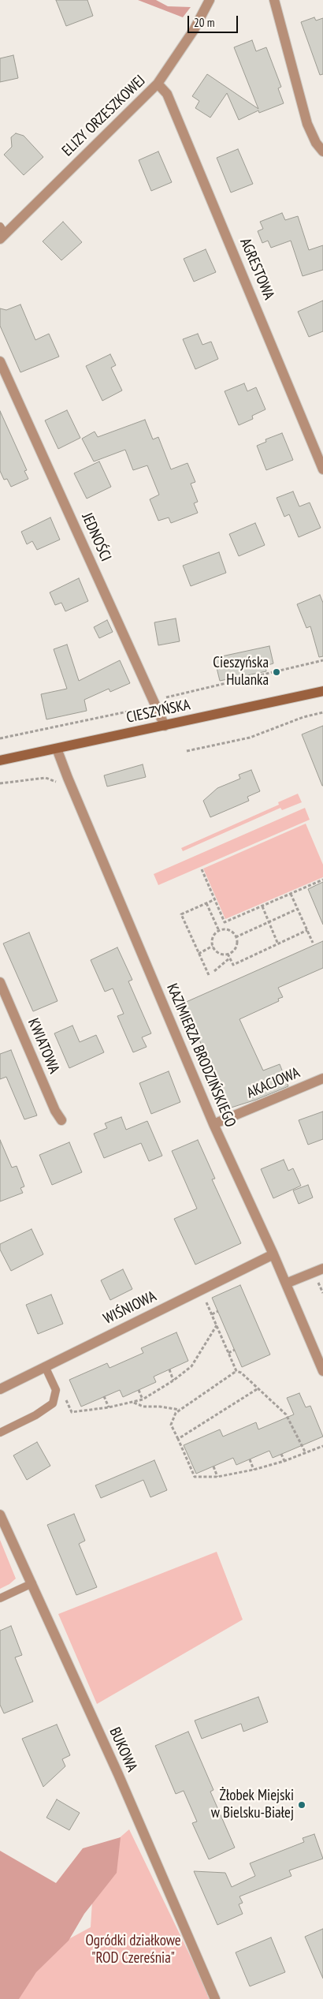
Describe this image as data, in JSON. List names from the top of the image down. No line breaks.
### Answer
{"streets":{"main road":["CIESZYŃSKA"],"street":["ELIZY ORZESZKOWEJ","AGRESTOWA","JEDNOŚCI","KWIATOWA","KAZIMIERZA BRODZIŃSKIEGO","AKACJOWA","WIŚNIOWA","BUKOWA"]},"crossings":[["ELIZY ORZESZKOWEJ","AGRESTOWA"],["JEDNOŚCI","CIESZYŃSKA"],["CIESZYŃSKA","KAZIMIERZA BRODZIŃSKIEGO"],["KAZIMIERZA BRODZIŃSKIEGO","AKACJOWA"],["KAZIMIERZA BRODZIŃSKIEGO","WIŚNIOWA"]],"parks":["Ogródki działkowe \"ROD Czereśnia\""],"places":["Cieszyńska Hulanka","Żłobek Miejski w Bielsku-Białej"],"scale_bar":"20 m"}
